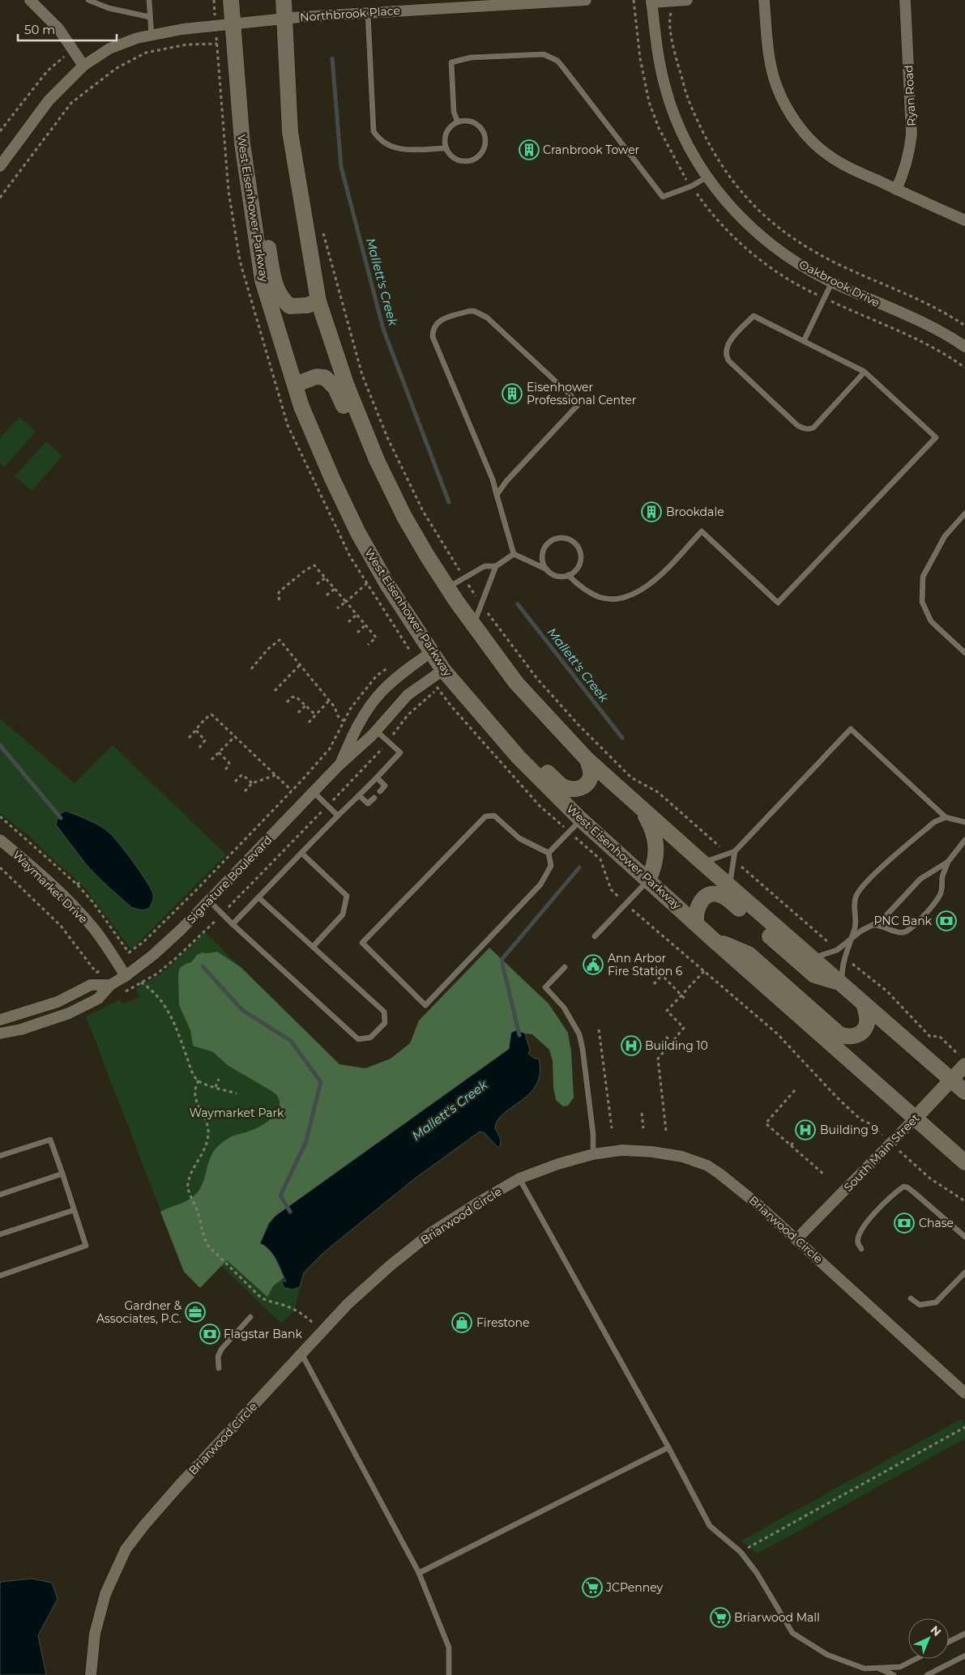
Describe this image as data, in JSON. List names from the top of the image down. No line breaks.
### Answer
{"streets":{"main road":["West Eisenhower Parkway"],"street":["Northbrook Place","Ryan Road","Oakbrook Drive","Signature Boulevard","Waymarket Drive","South Main Street","Briarwood Circle"]},"crossings":[["Northbrook Place","West Eisenhower Parkway"],["West Eisenhower Parkway","Signature Boulevard"],["West Eisenhower Parkway","South Main Street"],["Signature Boulevard","Waymarket Drive"],["South Main Street","Briarwood Circle"]],"water":["Mallett's Creek"],"parks":["Waymarket Park"],"places":{"building":["Cranbrook Tower","Eisenhower Professional Center","Brookdale"],"bank":["PNC Bank","Chase","Flagstar Bank"],"public building":["Ann Arbor Fire Station 6"],"hospital":["Building 10","Building 9"],"office":["Gardner & Associates, P.C."],"shop":["Firestone"],"supermarket":["JCPenney","Briarwood Mall"]},"scale_bar":"50 m","north":"top right"}
